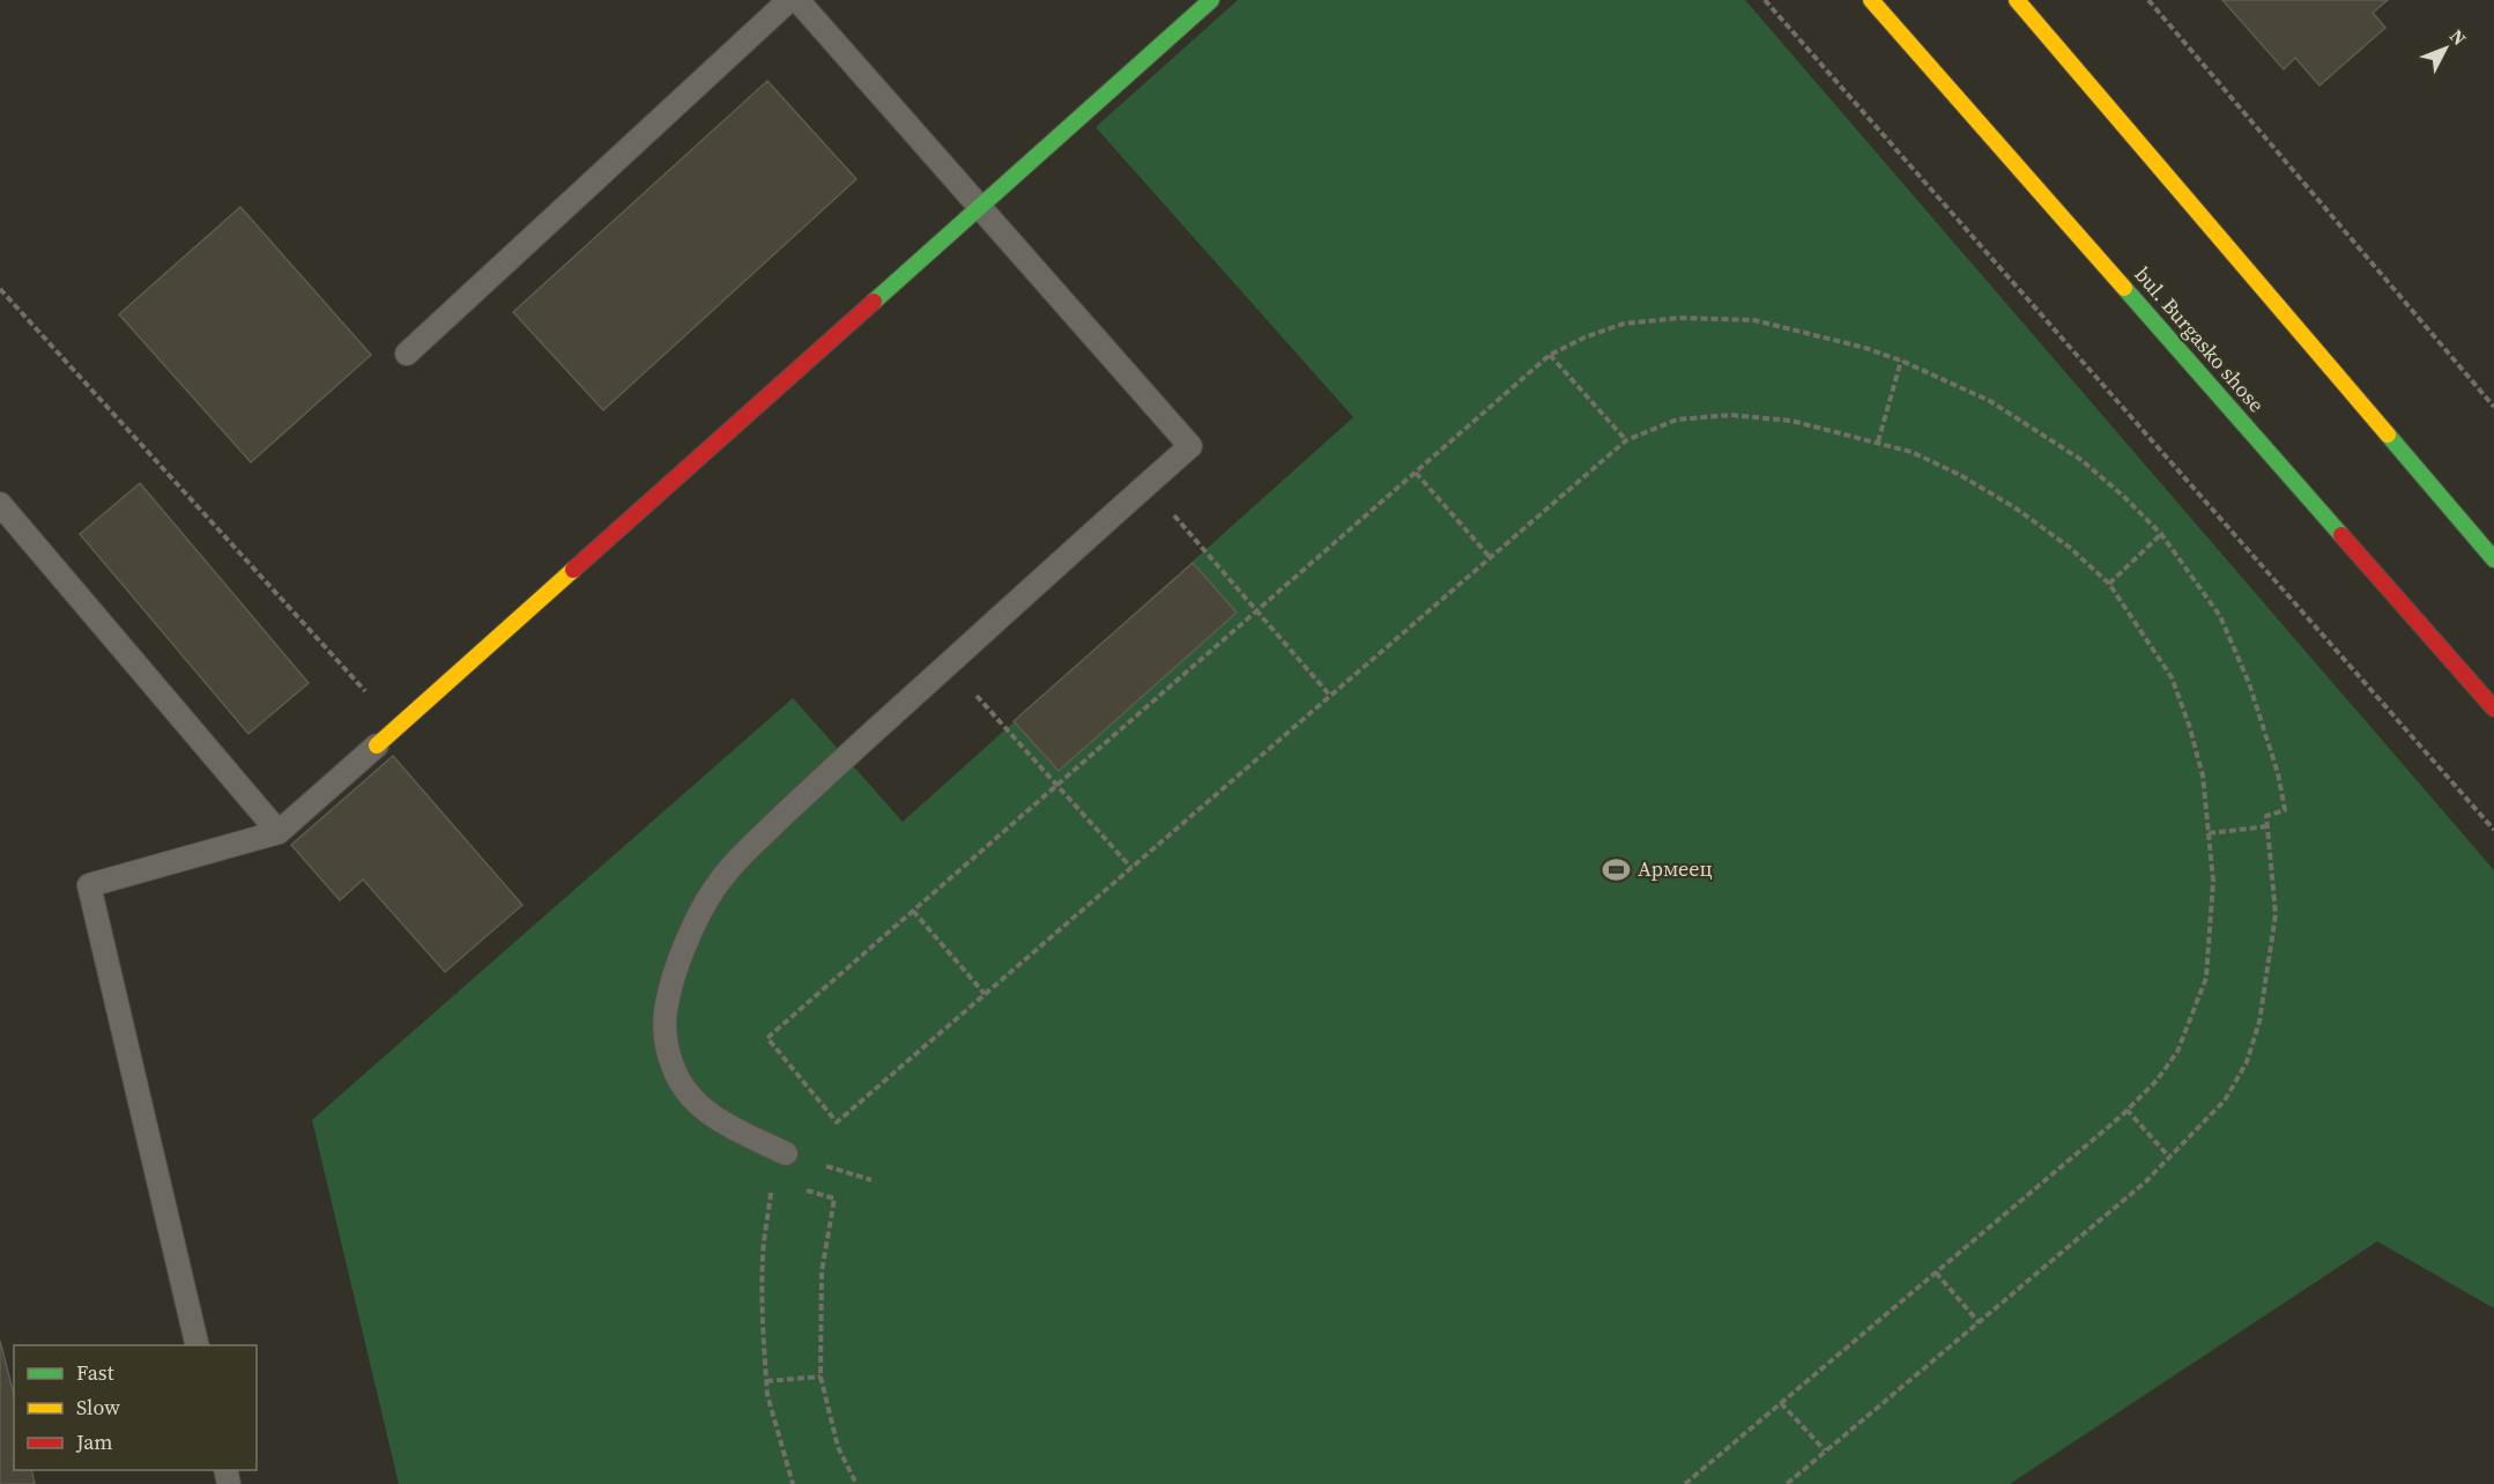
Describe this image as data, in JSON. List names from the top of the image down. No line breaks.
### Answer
{"streets":{"main road":["bul. Burgasko shose"]},"places":{"sports":["Армеец"]},"legend":["Fast","Slow","Jam"],"north":"top right"}
